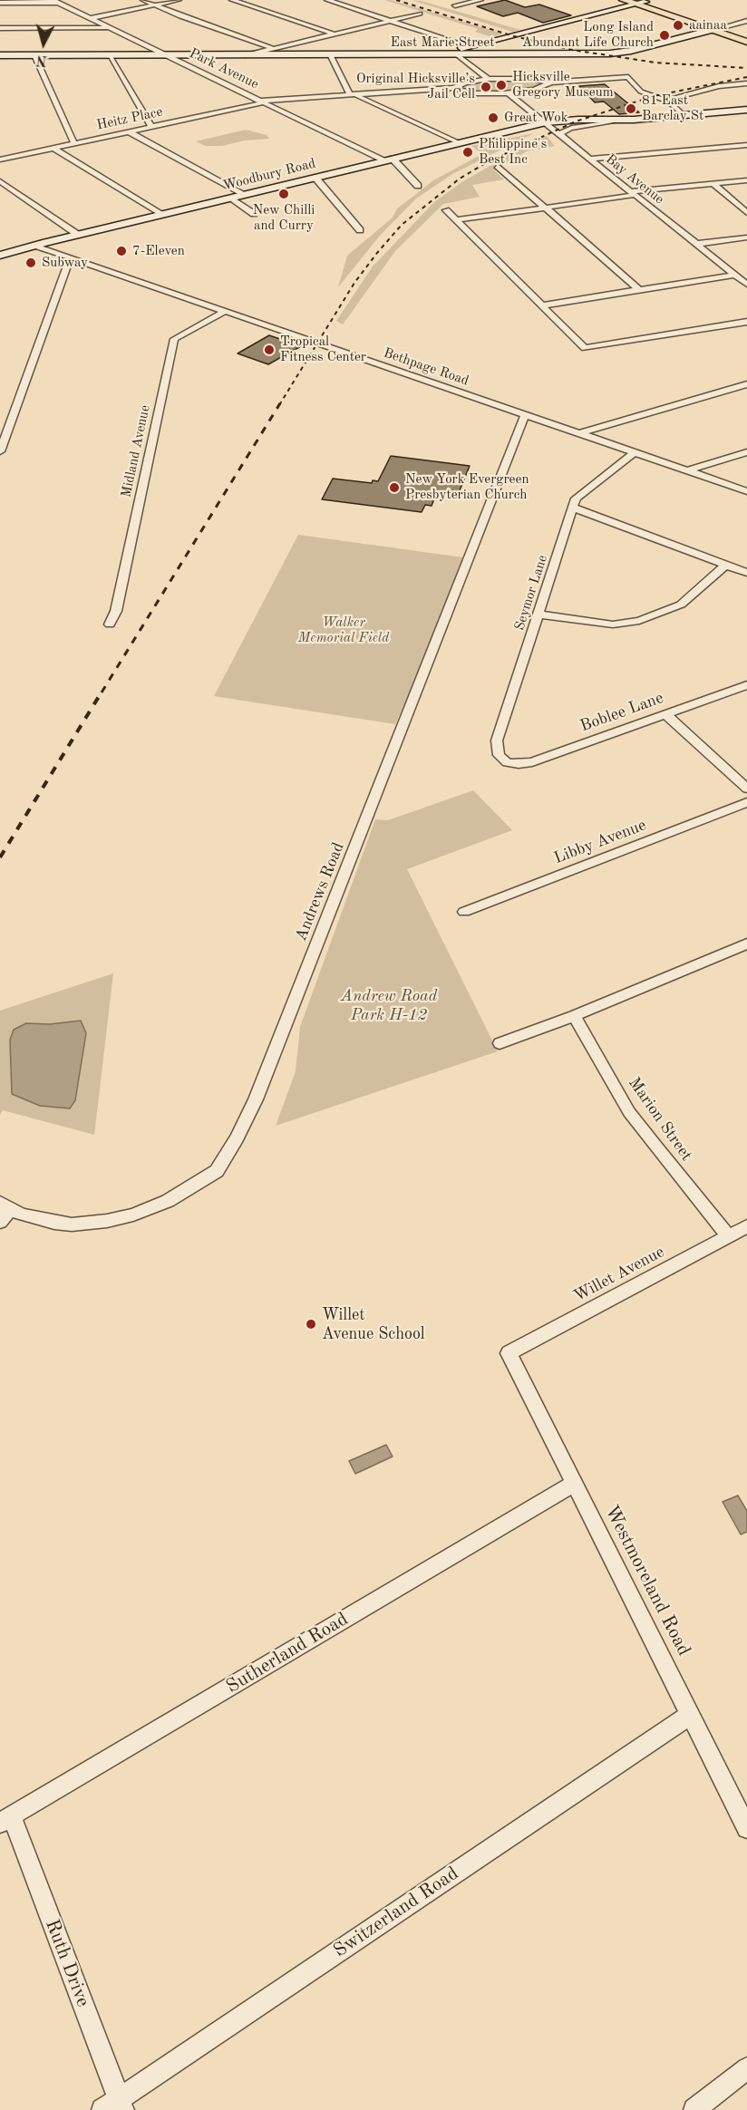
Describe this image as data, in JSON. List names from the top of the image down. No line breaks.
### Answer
{"streets":{"main road":["East Marie Street","Woodbury Road"],"street":["Park Avenue","Heitz Place","Bay Avenue","Bethpage Road","Midland Avenue","Seymor Lane","Boblee Lane","Libby Avenue","Andrews Road","Marion Street","Willet Avenue","Westmoreland Road","Sutherland Road","Switzerland Road","Ruth Drive"]},"crossings":[["East Marie Street","Park Avenue"],["Park Avenue","Heitz Place"],["Park Avenue","Woodbury Road"],["Heitz Place","Bay Avenue"],["Woodbury Road","Bay Avenue"],["Woodbury Road","Bethpage Road"],["Bethpage Road","Midland Avenue"],["Bethpage Road","Seymor Lane"],["Bethpage Road","Andrews Road"],["Seymor Lane","Boblee Lane"],["Marion Street","Willet Avenue"],["Willet Avenue","Westmoreland Road"],["Westmoreland Road","Sutherland Road"],["Westmoreland Road","Switzerland Road"],["Sutherland Road","Ruth Drive"],["Switzerland Road","Ruth Drive"]],"parks":["Walker Memorial Field","Andrew Road Park H-12"],"places":["aainaa","Long Island Abundant Life Church","Hicksville Gregory Museum","Original Hicksville’s Jail Cell","81 East Barclay St","Great Wok","Philippine's Best Inc","New Chilli and Curry","7-Eleven","Subway","Tropical Fitness Center","New York Evergreen Presbyterian Church","Willet Avenue School"],"north":"bottom"}
